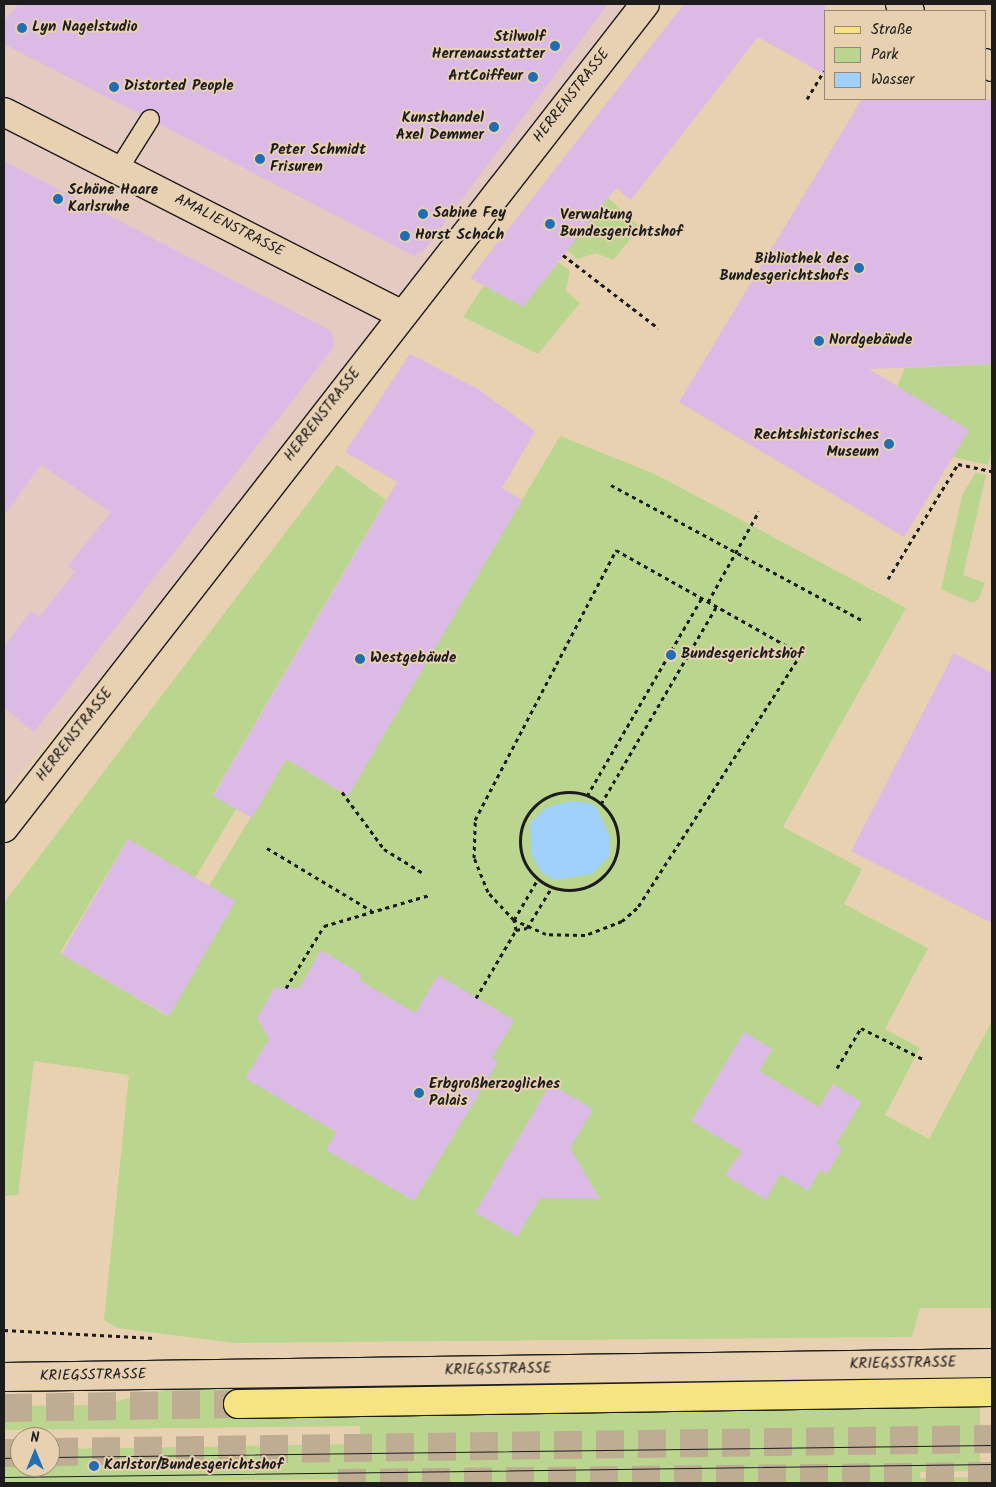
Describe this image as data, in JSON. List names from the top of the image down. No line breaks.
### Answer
{"streets":{"street":["HERRENSTRASSE","AMALIENSTRASSE","KRIEGSSTRASSE"]},"crossings":[["HERRENSTRASSE","AMALIENSTRASSE"]],"places":["Lyn Nagelstudio","Stilwolf Herrenausstatter","ArtCoiffeur","Distorted People","Kunsthandel Axel Demmer","Peter Schmidt Frisuren","Schöne Haare Karlsruhe","Sabine Fey","Verwaltung Bundesgerichtshof","Horst Schach","Bibliothek des Bundesgerichtshofs","Nordgebäude","Rechtshistorisches Museum","Bundesgerichtshof","Westgebäude","Erbgroßherzogliches Palais","Karlstor/Bundesgerichtshof"],"legend":["Straße","Park","Wasser"],"north":"top"}
